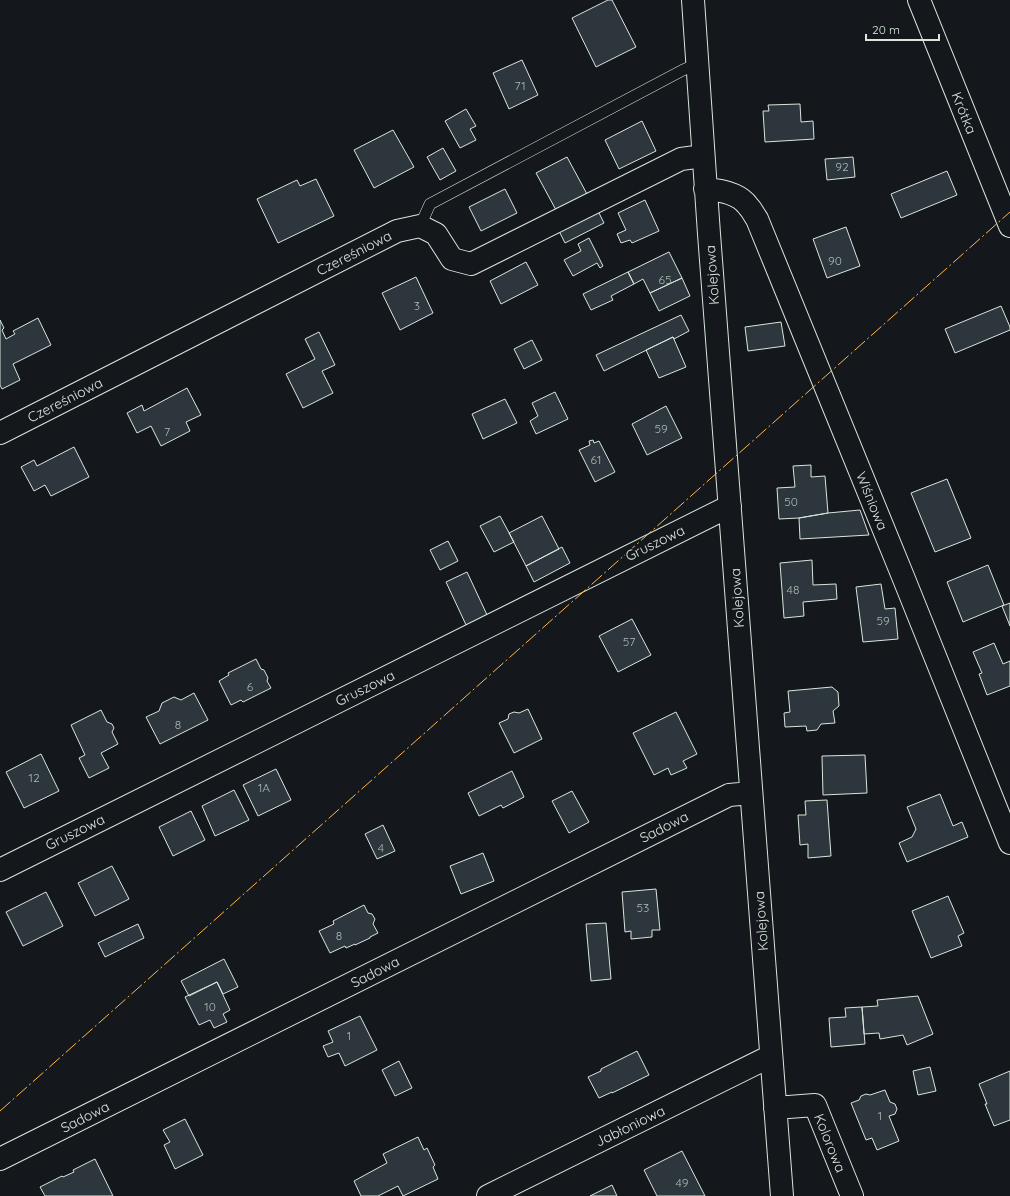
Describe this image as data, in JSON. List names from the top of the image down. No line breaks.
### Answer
{"streets":{"street":["Krótka","Czereśniowa","Kolejowa","Wiśniowa","Gruszowa","Sadowa","Jabłoniowa","Kolorowa"]},"crossings":[["Kolejowa","Wiśniowa"],["Kolejowa","Gruszowa"],["Kolejowa","Sadowa"],["Kolejowa","Jabłoniowa"],["Kolejowa","Kolorowa"]],"house_numbers":["71","92","90","65","3","59","7","61","50","48","59","57","6","8","12","1A","4","53","8","10","1","1","49"],"scale_bar":"20 m"}
